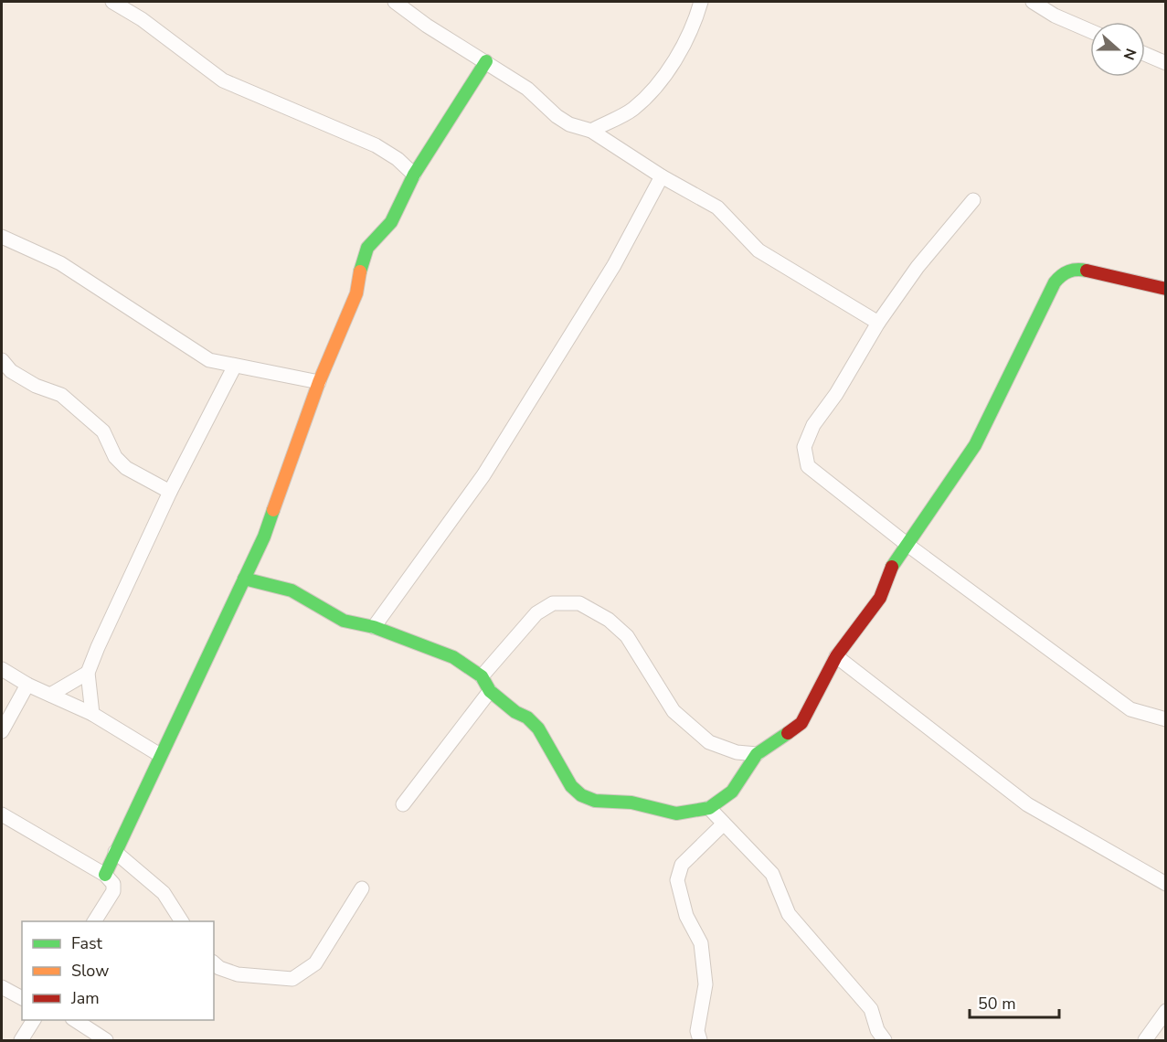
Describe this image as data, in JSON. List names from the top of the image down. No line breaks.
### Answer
{"legend":["Fast","Slow","Jam"],"scale_bar":"50 m","north":"right"}
